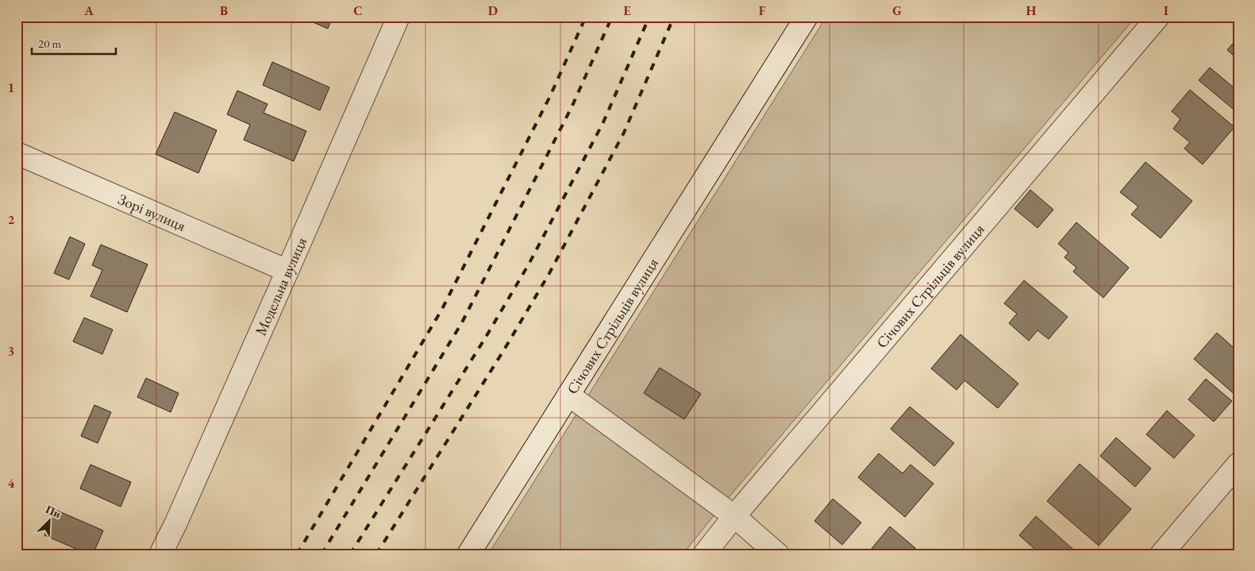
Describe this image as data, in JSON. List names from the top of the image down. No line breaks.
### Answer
{"streets":{"street":["Зорі вулиця","Січових Стрільців вулиця","Модельна вулиця"]},"crossings":[["Зорі вулиця","Модельна вулиця"]],"scale_bar":"20 m","north":"top right","grid":{"columns":["A","B","C","D","E","F","G","H","I"],"rows":["1","2","3","4"]}}
